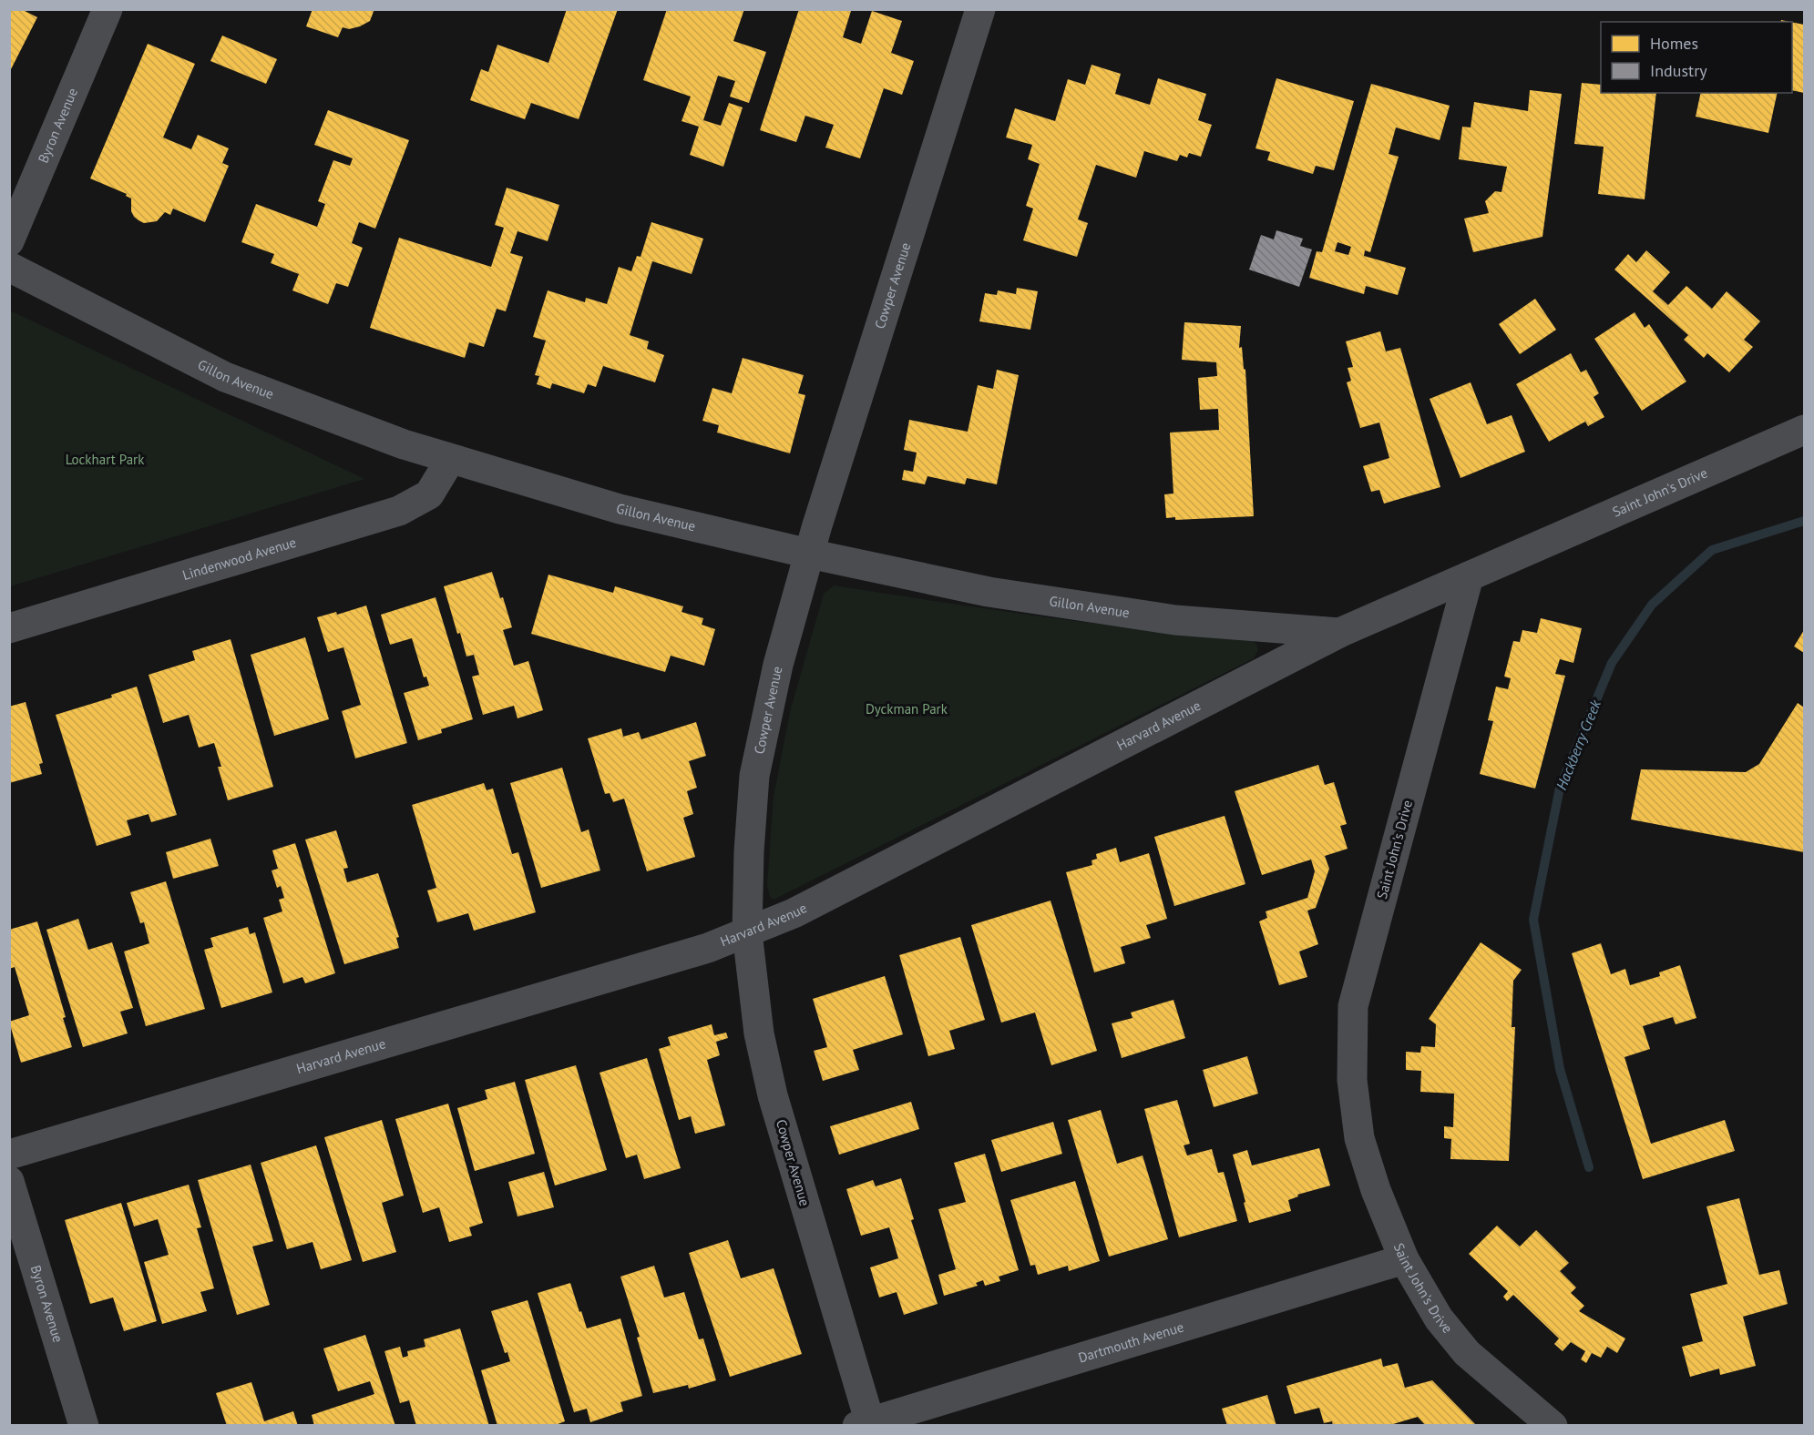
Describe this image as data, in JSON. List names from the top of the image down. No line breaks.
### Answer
{"streets":{"street":["Byron Avenue","Cowper Avenue","Gillon Avenue","Saint John's Drive","Lindenwood Avenue","Harvard Avenue","Dartmouth Avenue"]},"crossings":[["Cowper Avenue","Gillon Avenue"],["Cowper Avenue","Harvard Avenue"],["Cowper Avenue","Dartmouth Avenue"],["Gillon Avenue","Lindenwood Avenue"],["Gillon Avenue","Harvard Avenue"],["Saint John's Drive","Harvard Avenue"],["Saint John's Drive","Dartmouth Avenue"]],"water":["Hackberry Creek"],"parks":["Lockhart Park","Dyckman Park"],"legend":["Homes","Industry"]}
